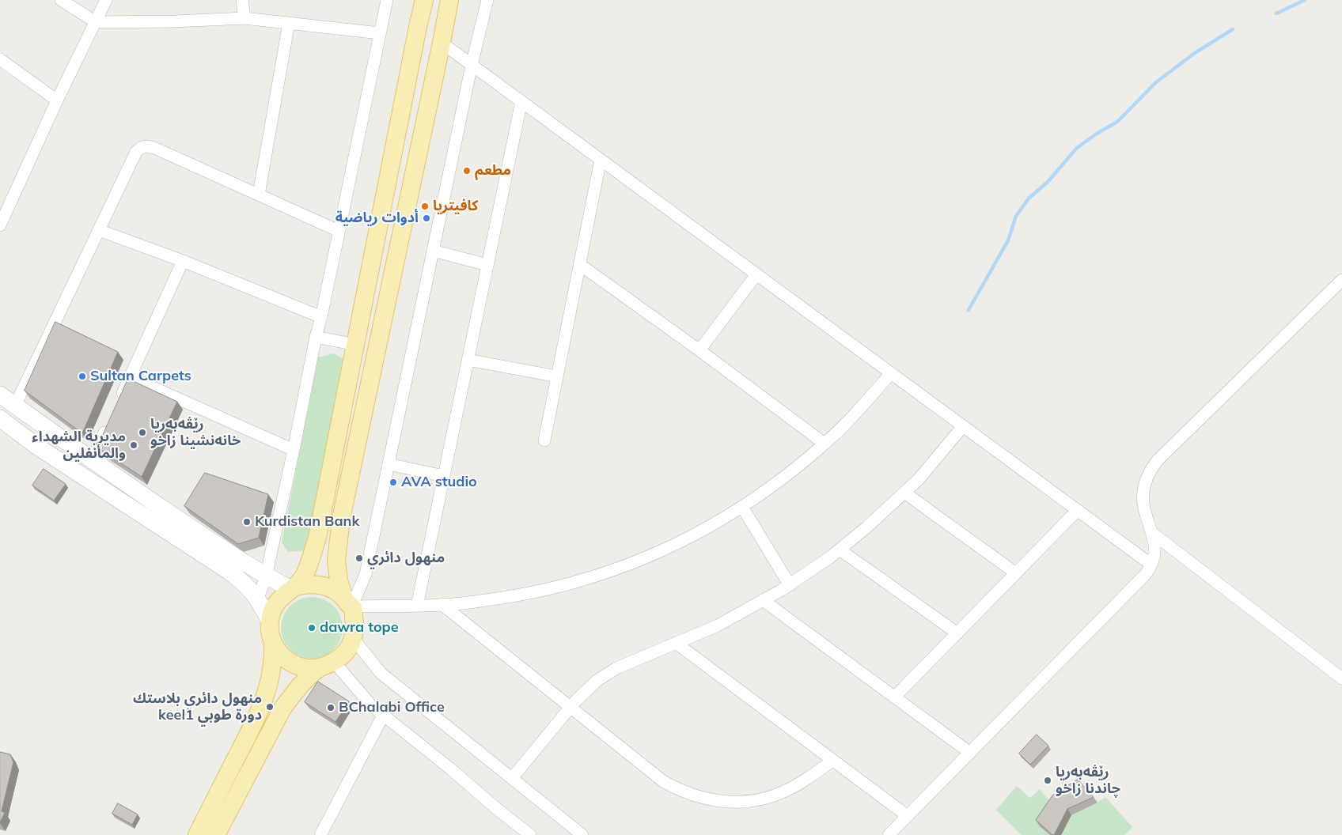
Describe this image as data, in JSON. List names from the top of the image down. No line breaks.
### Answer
{"places":["مطعم","كافيتريا","أدوات رياضية","Sultan Carpets","رێڤه‌به‌ريا خانه‌نشينا زاخو","مديرية الشهداء والمأنفلين","AVA studio","Kurdistan Bank","منهول دائري","dawra tope","منهول دائري بلاستك keel1 دورة طوبي","BChalabi Office","رێڤه‌به‌ريا چاندنا زاخو"]}
